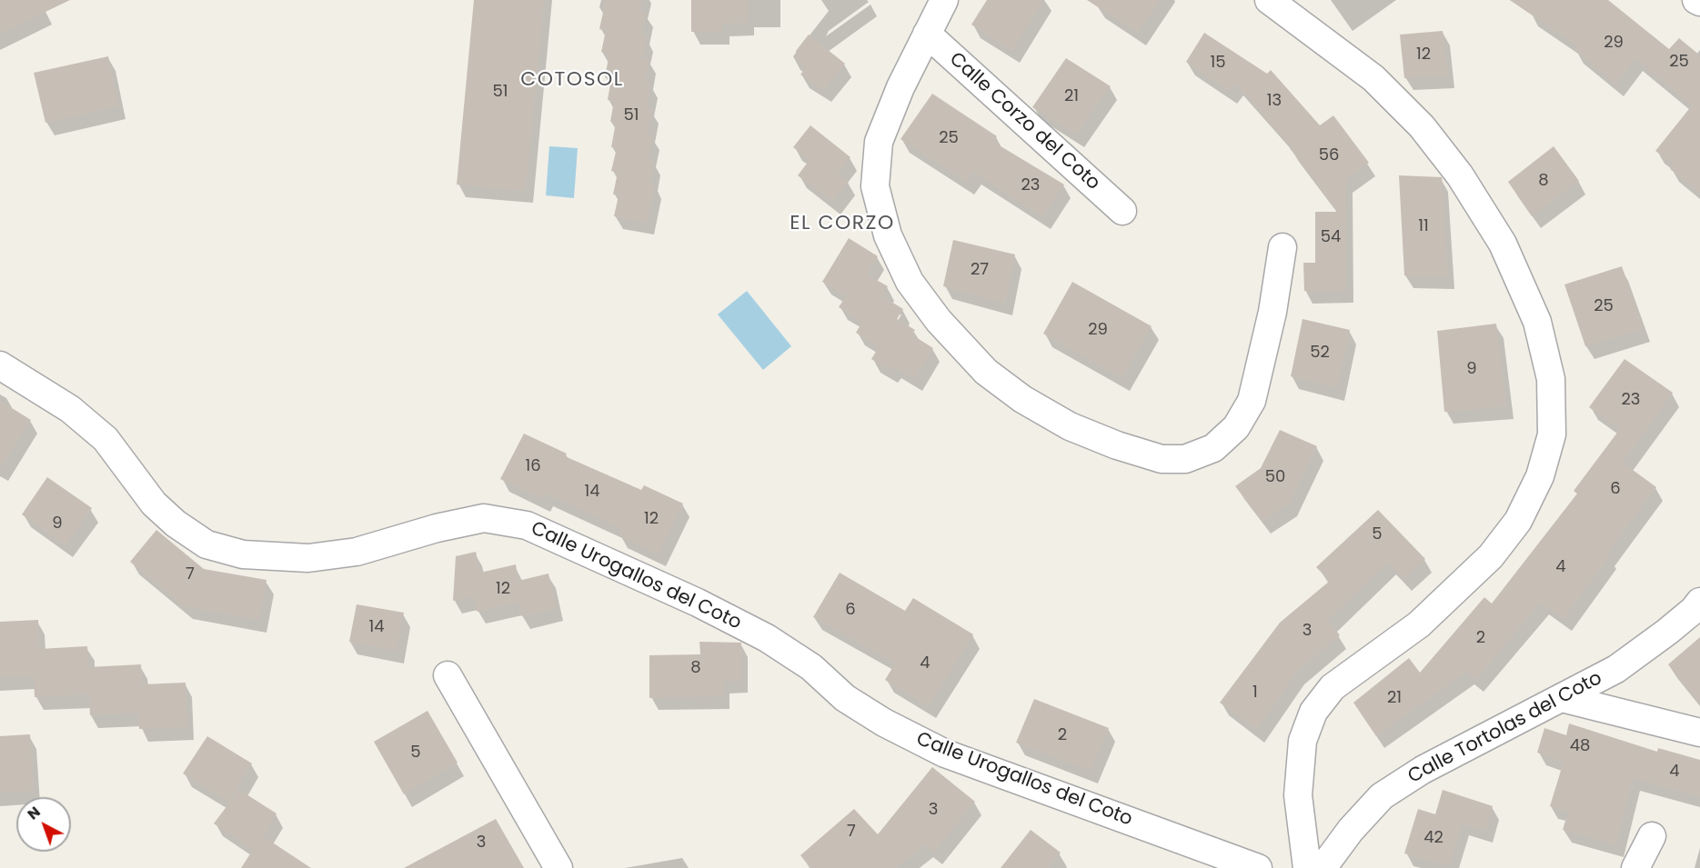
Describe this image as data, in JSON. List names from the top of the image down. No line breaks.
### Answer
{"streets":{"street":["Calle Corzo del Coto","Calle Urogallos del Coto","Calle Tortolas del Coto"]},"districts":["COTOSOL","EL CORZO"],"house_numbers":["29","12","25","15","51","21","13","51","25","56","8","23","11","54","27","25","29","52","9","23","16","50","6","14","12","9","5","4","7","12","6","14","3","2","4","8","1","21","2","48","5","4","3","7","42","3"],"north":"top left"}
